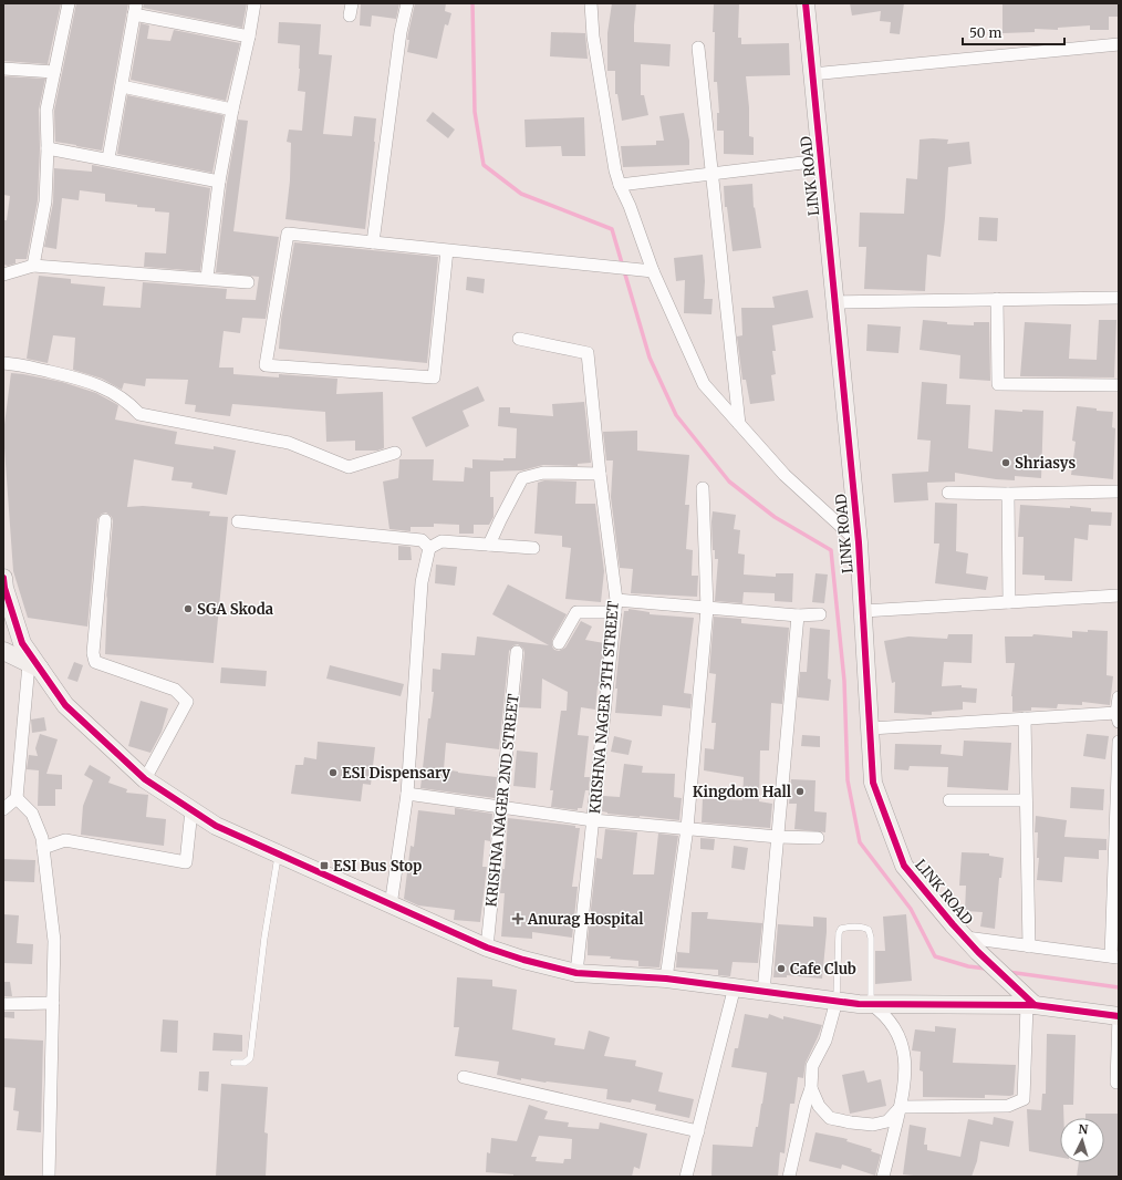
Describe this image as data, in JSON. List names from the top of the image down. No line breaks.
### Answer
{"streets":{"street":["LINK ROAD","KRISHNA NAGER 3TH STREET","KRISHNA NAGER 2ND STREET"]},"places":{"other":["Shriasys","SGA Skoda","ESI Dispensary","Kingdom Hall","Cafe Club"],"transit":["ESI Bus Stop"],"health":["Anurag Hospital"]},"scale_bar":"50 m","north":"top"}
